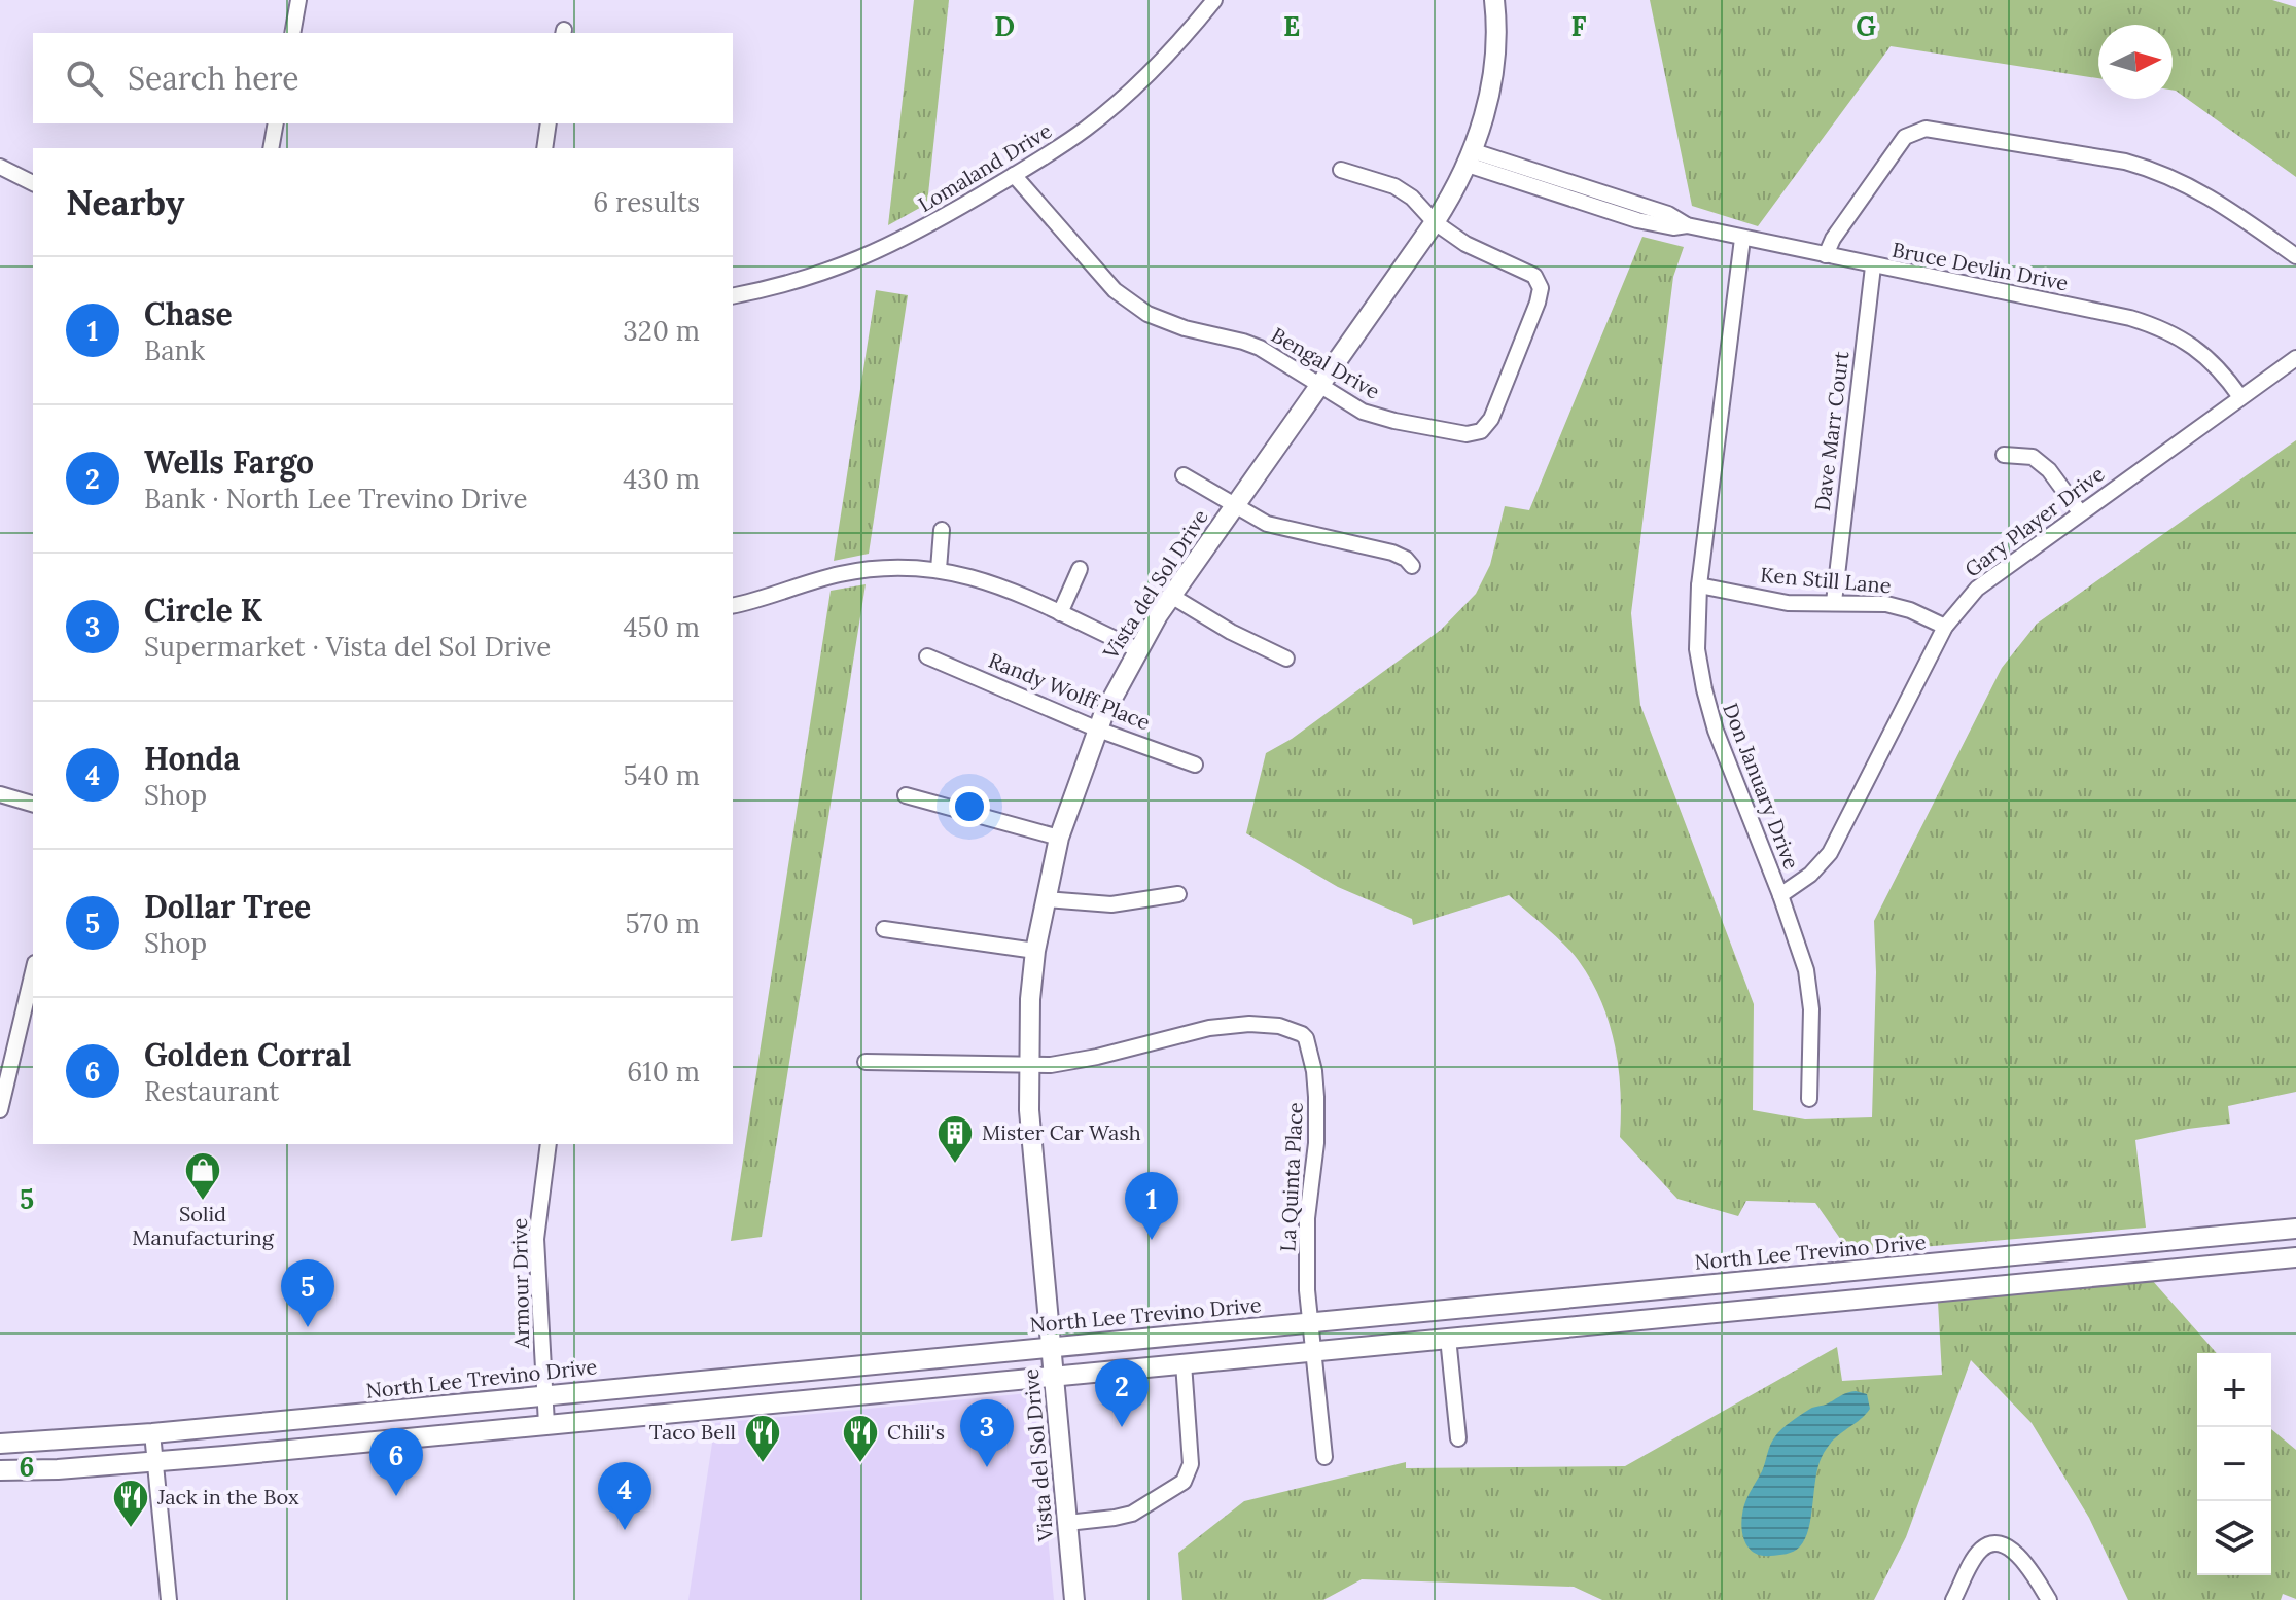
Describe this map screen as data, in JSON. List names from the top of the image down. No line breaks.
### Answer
{"streets":{"main road":["Vista del Sol Drive","North Lee Trevino Drive"],"street":["Lomaland Drive","Bruce Devlin Drive","Bengal Drive","Dave Marr Court","Gary Player Drive","Ken Still Lane","Randy Wolff Place","Don January Drive","La Quinta Place","Armour Drive"]},"crossings":[["Lomaland Drive","Bengal Drive"],["Bruce Devlin Drive","Dave Marr Court"],["Bruce Devlin Drive","Gary Player Drive"],["Bruce Devlin Drive","Vista del Sol Drive"],["Bruce Devlin Drive","Don January Drive"],["Bengal Drive","Vista del Sol Drive"],["Dave Marr Court","Ken Still Lane"],["Gary Player Drive","Ken Still Lane"],["Gary Player Drive","Don January Drive"],["Ken Still Lane","Don January Drive"],["Vista del Sol Drive","Randy Wolff Place"],["Vista del Sol Drive","La Quinta Place"],["Vista del Sol Drive","North Lee Trevino Drive"],["La Quinta Place","North Lee Trevino Drive"],["North Lee Trevino Drive","Armour Drive"]],"places":{"building":["Mister Car Wash"],"shop":["Solid Manufacturing"],"restaurant":["Taco Bell","Chili's","Jack in the Box"]},"north":"right","page":{"search":"Search here","heading":["Nearby","6 results"],"list":[{"mark":"1","name":"Chase","note":"Bank","value":"320 m"},{"mark":"2","name":"Wells Fargo","note":"Bank · North Lee Trevino Drive","value":"430 m"},{"mark":"3","name":"Circle K","note":"Supermarket · Vista del Sol Drive","value":"450 m"},{"mark":"4","name":"Honda","note":"Shop","value":"540 m"},{"mark":"5","name":"Dollar Tree","note":"Shop","value":"570 m"},{"mark":"6","name":"Golden Corral","note":"Restaurant","value":"610 m"}],"pins":["1","5","2","3","6","4"],"map_buttons":["+","−"]},"grid":{"columns":["D","E","F","G"],"rows":["5","6"]}}
